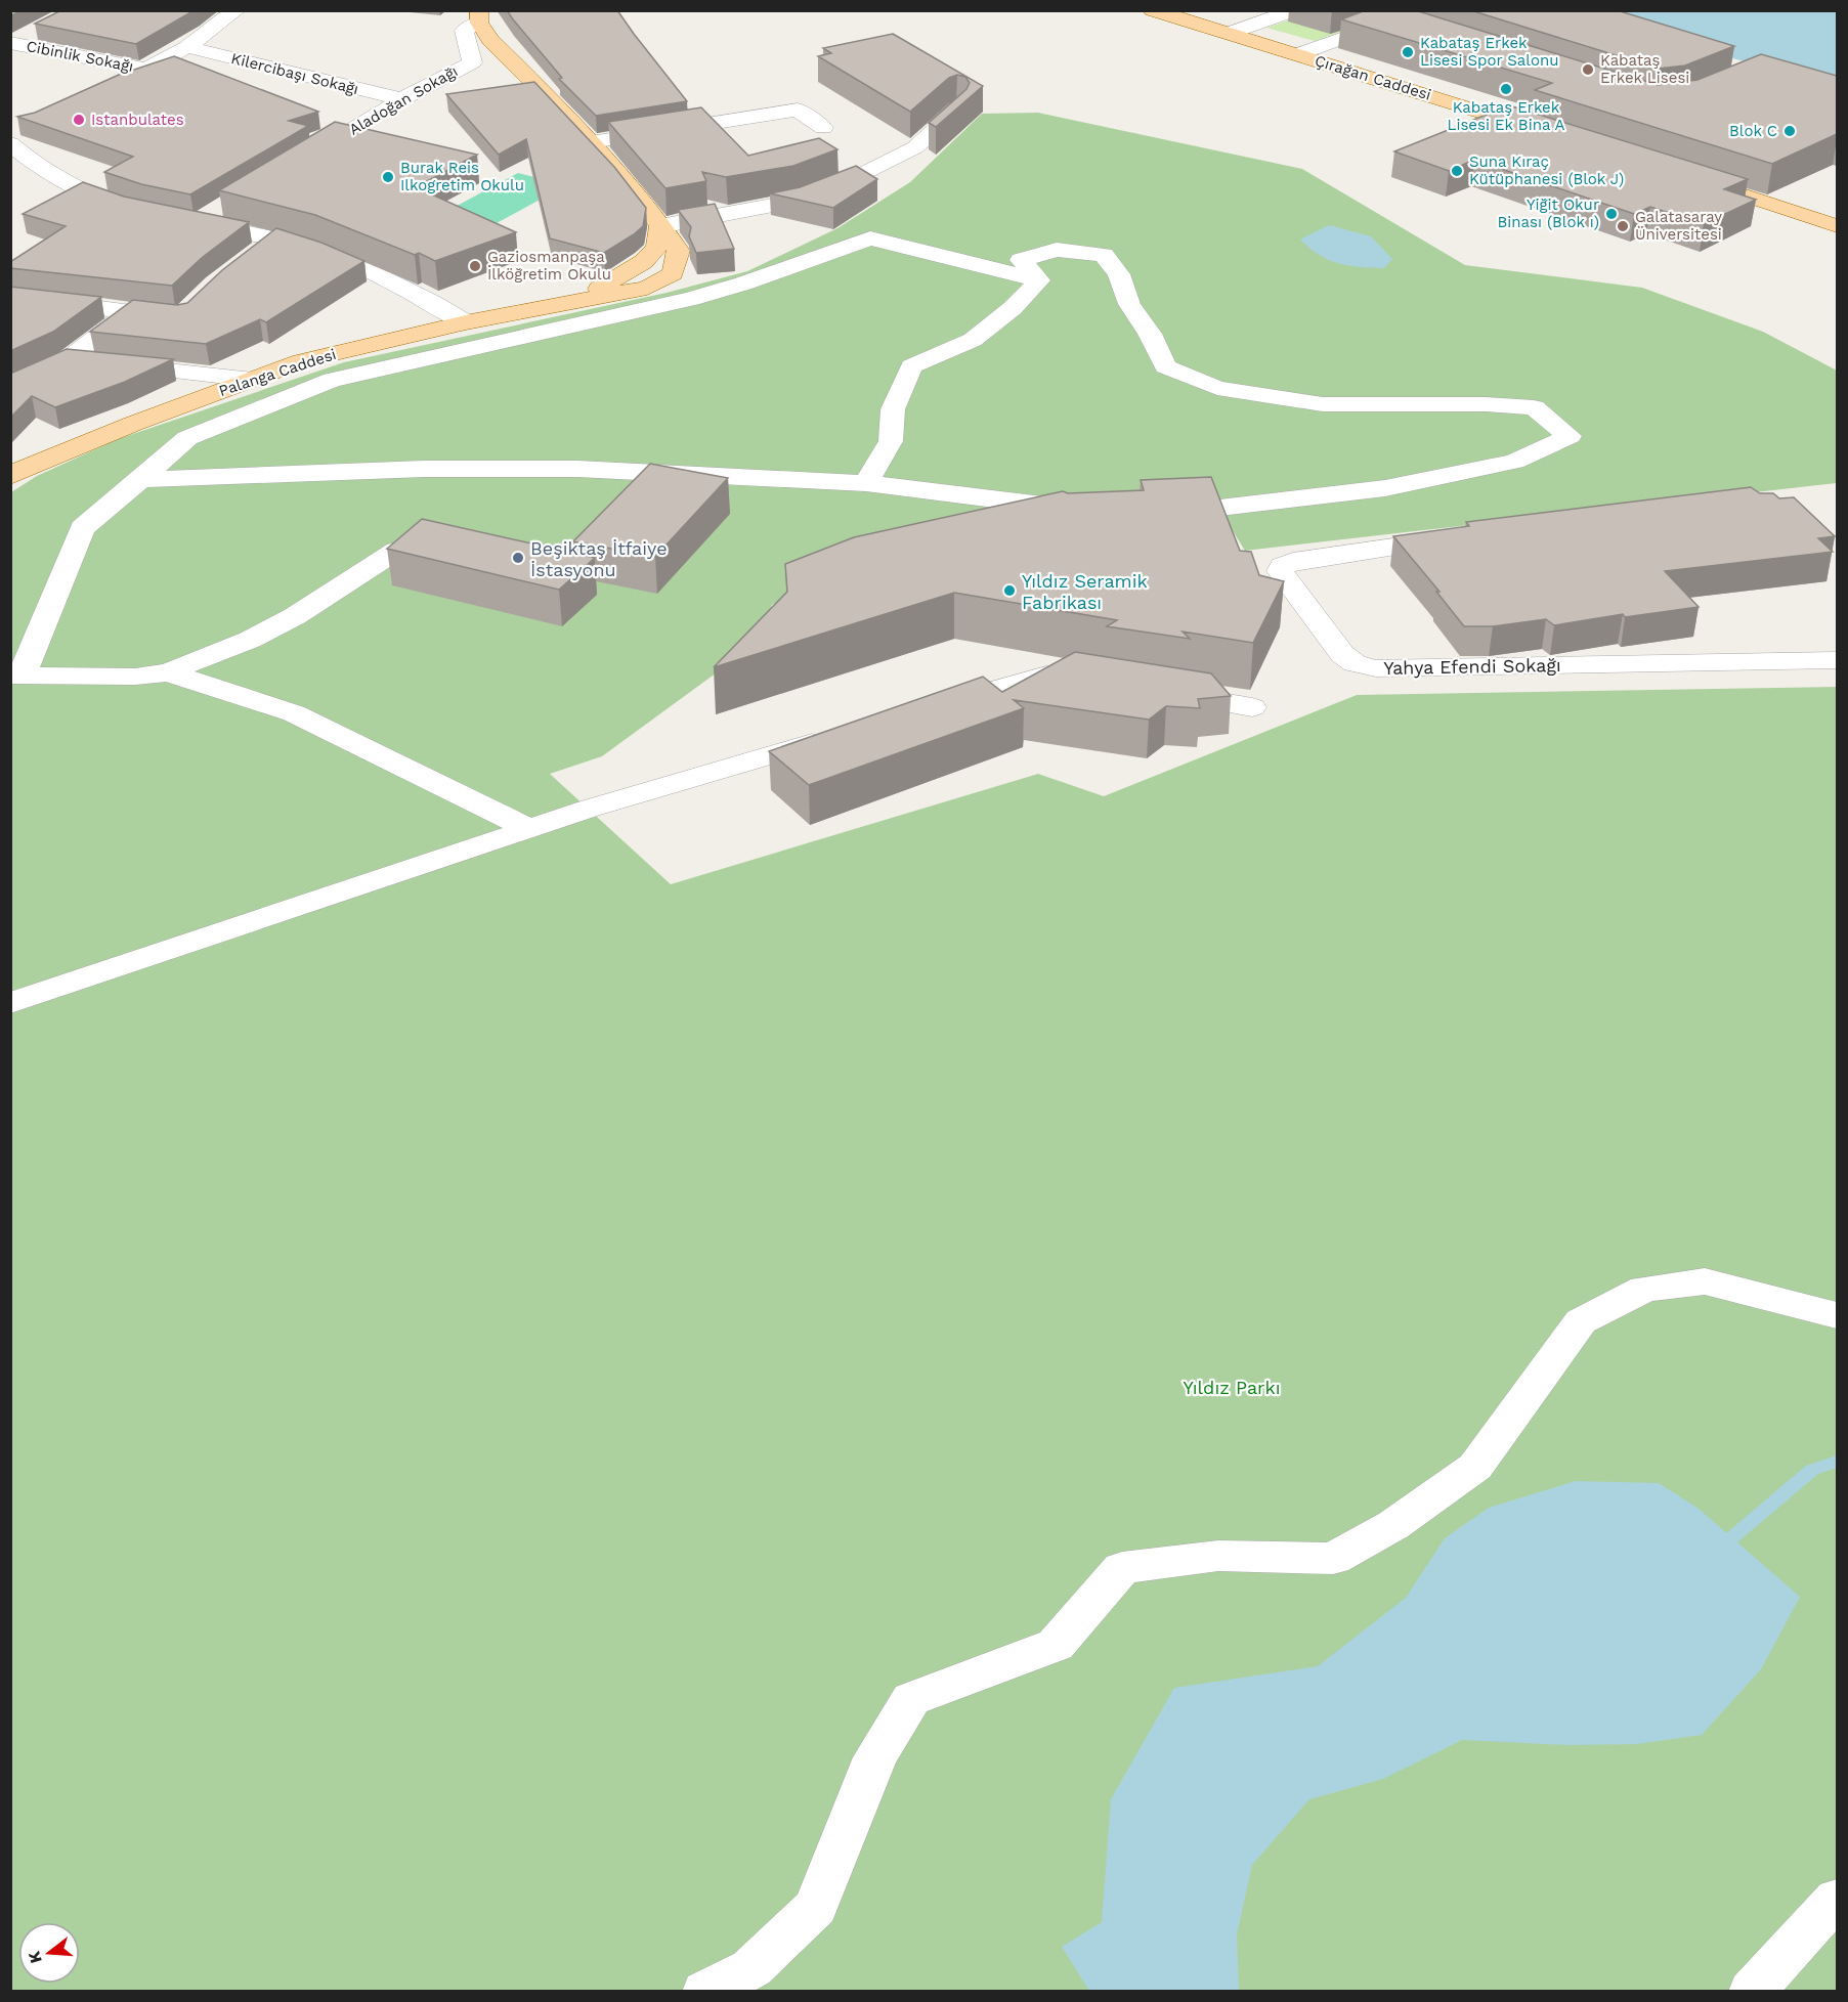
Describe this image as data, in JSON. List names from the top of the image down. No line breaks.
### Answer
{"streets":{"main road":["Çırağan Caddesi","Palanga Caddesi"],"street":["Cibinlik Sokağı","Kilercibaşı Sokağı","Aladoğan Sokağı","Yahya Efendi Sokağı"]},"crossings":[["Kilercibaşı Sokağı","Aladoğan Sokağı"],["Aladoğan Sokağı","Palanga Caddesi"]],"parks":["Yıldız Parkı"],"places":["Kabataş Erkek Lisesi Spor Salonu","Kabataş Erkek Lisesi","Kabataş Erkek Lisesi Ek Bina A","Istanbulates","Blok C","Suna Kıraç Kütüphanesi (Blok J)","Burak Reis Ilkogretim Okulu","Yiğit Okur Binası (Blok ı)","Galatasaray Üniversitesi","Gaziosmanpaşa İlköğretim Okulu","Beşiktaş İtfaiye İstasyonu","Yıldız Seramik Fabrikası"],"north":"left"}
